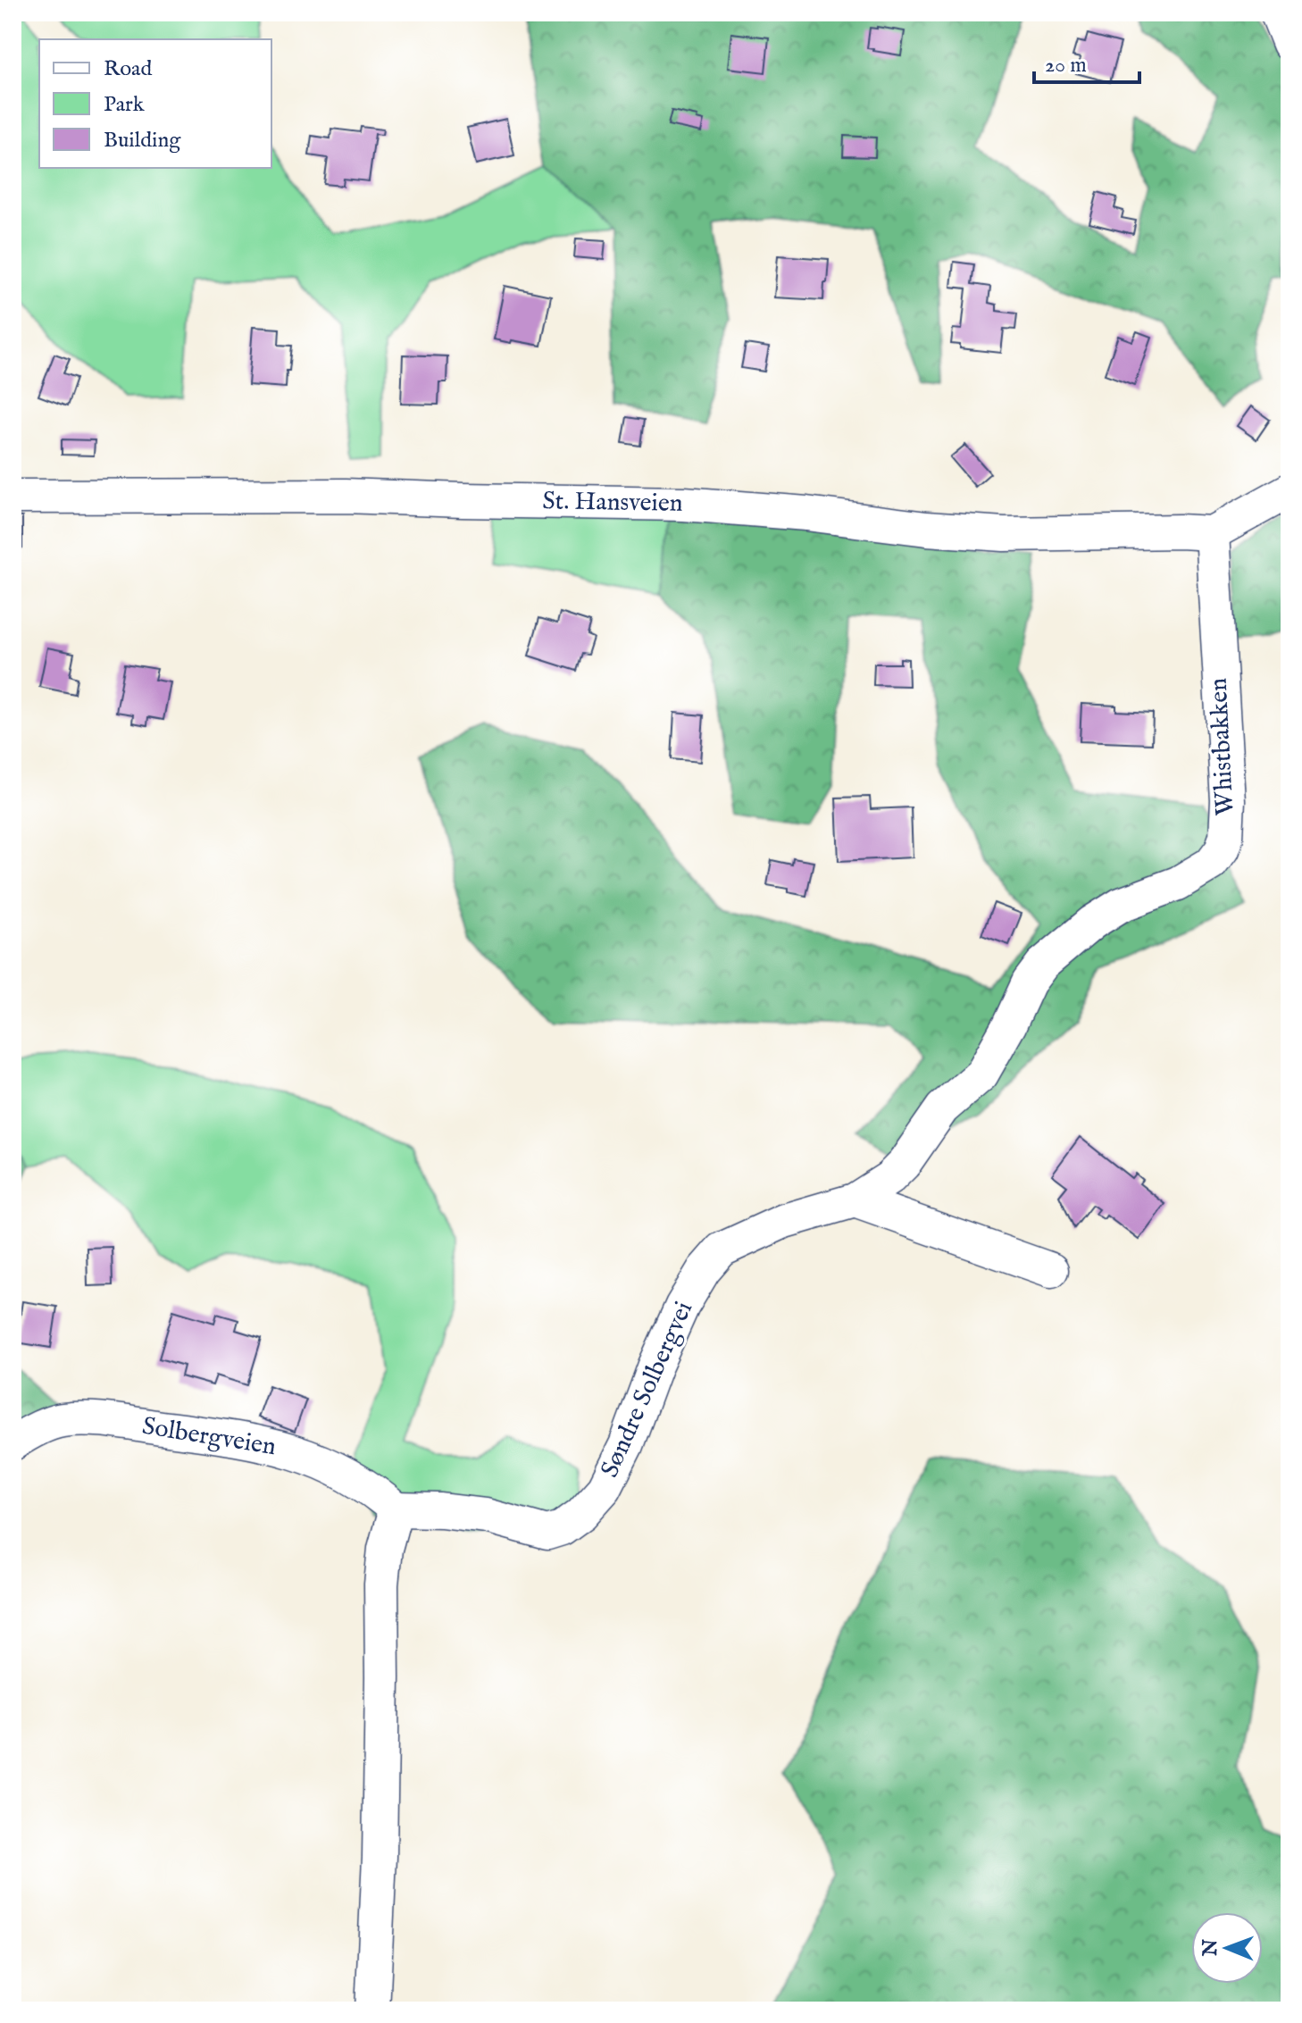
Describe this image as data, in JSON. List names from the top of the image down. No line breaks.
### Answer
{"streets":{"street":["St. Hansveien","Whistbakken","Søndre Solbergvei","Solbergveien"]},"crossings":[["St. Hansveien","Whistbakken"],["Whistbakken","Søndre Solbergvei"],["Søndre Solbergvei","Solbergveien"]],"legend":["Road","Park","Building"],"scale_bar":"20 m","north":"left"}
